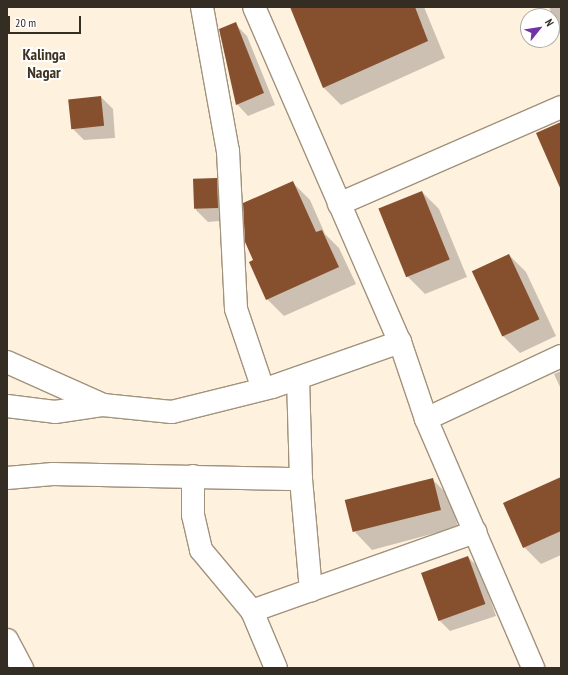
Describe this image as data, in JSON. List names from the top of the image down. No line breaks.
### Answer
{"districts":["Kalinga Nagar"],"scale_bar":"20 m","north":"top right"}
